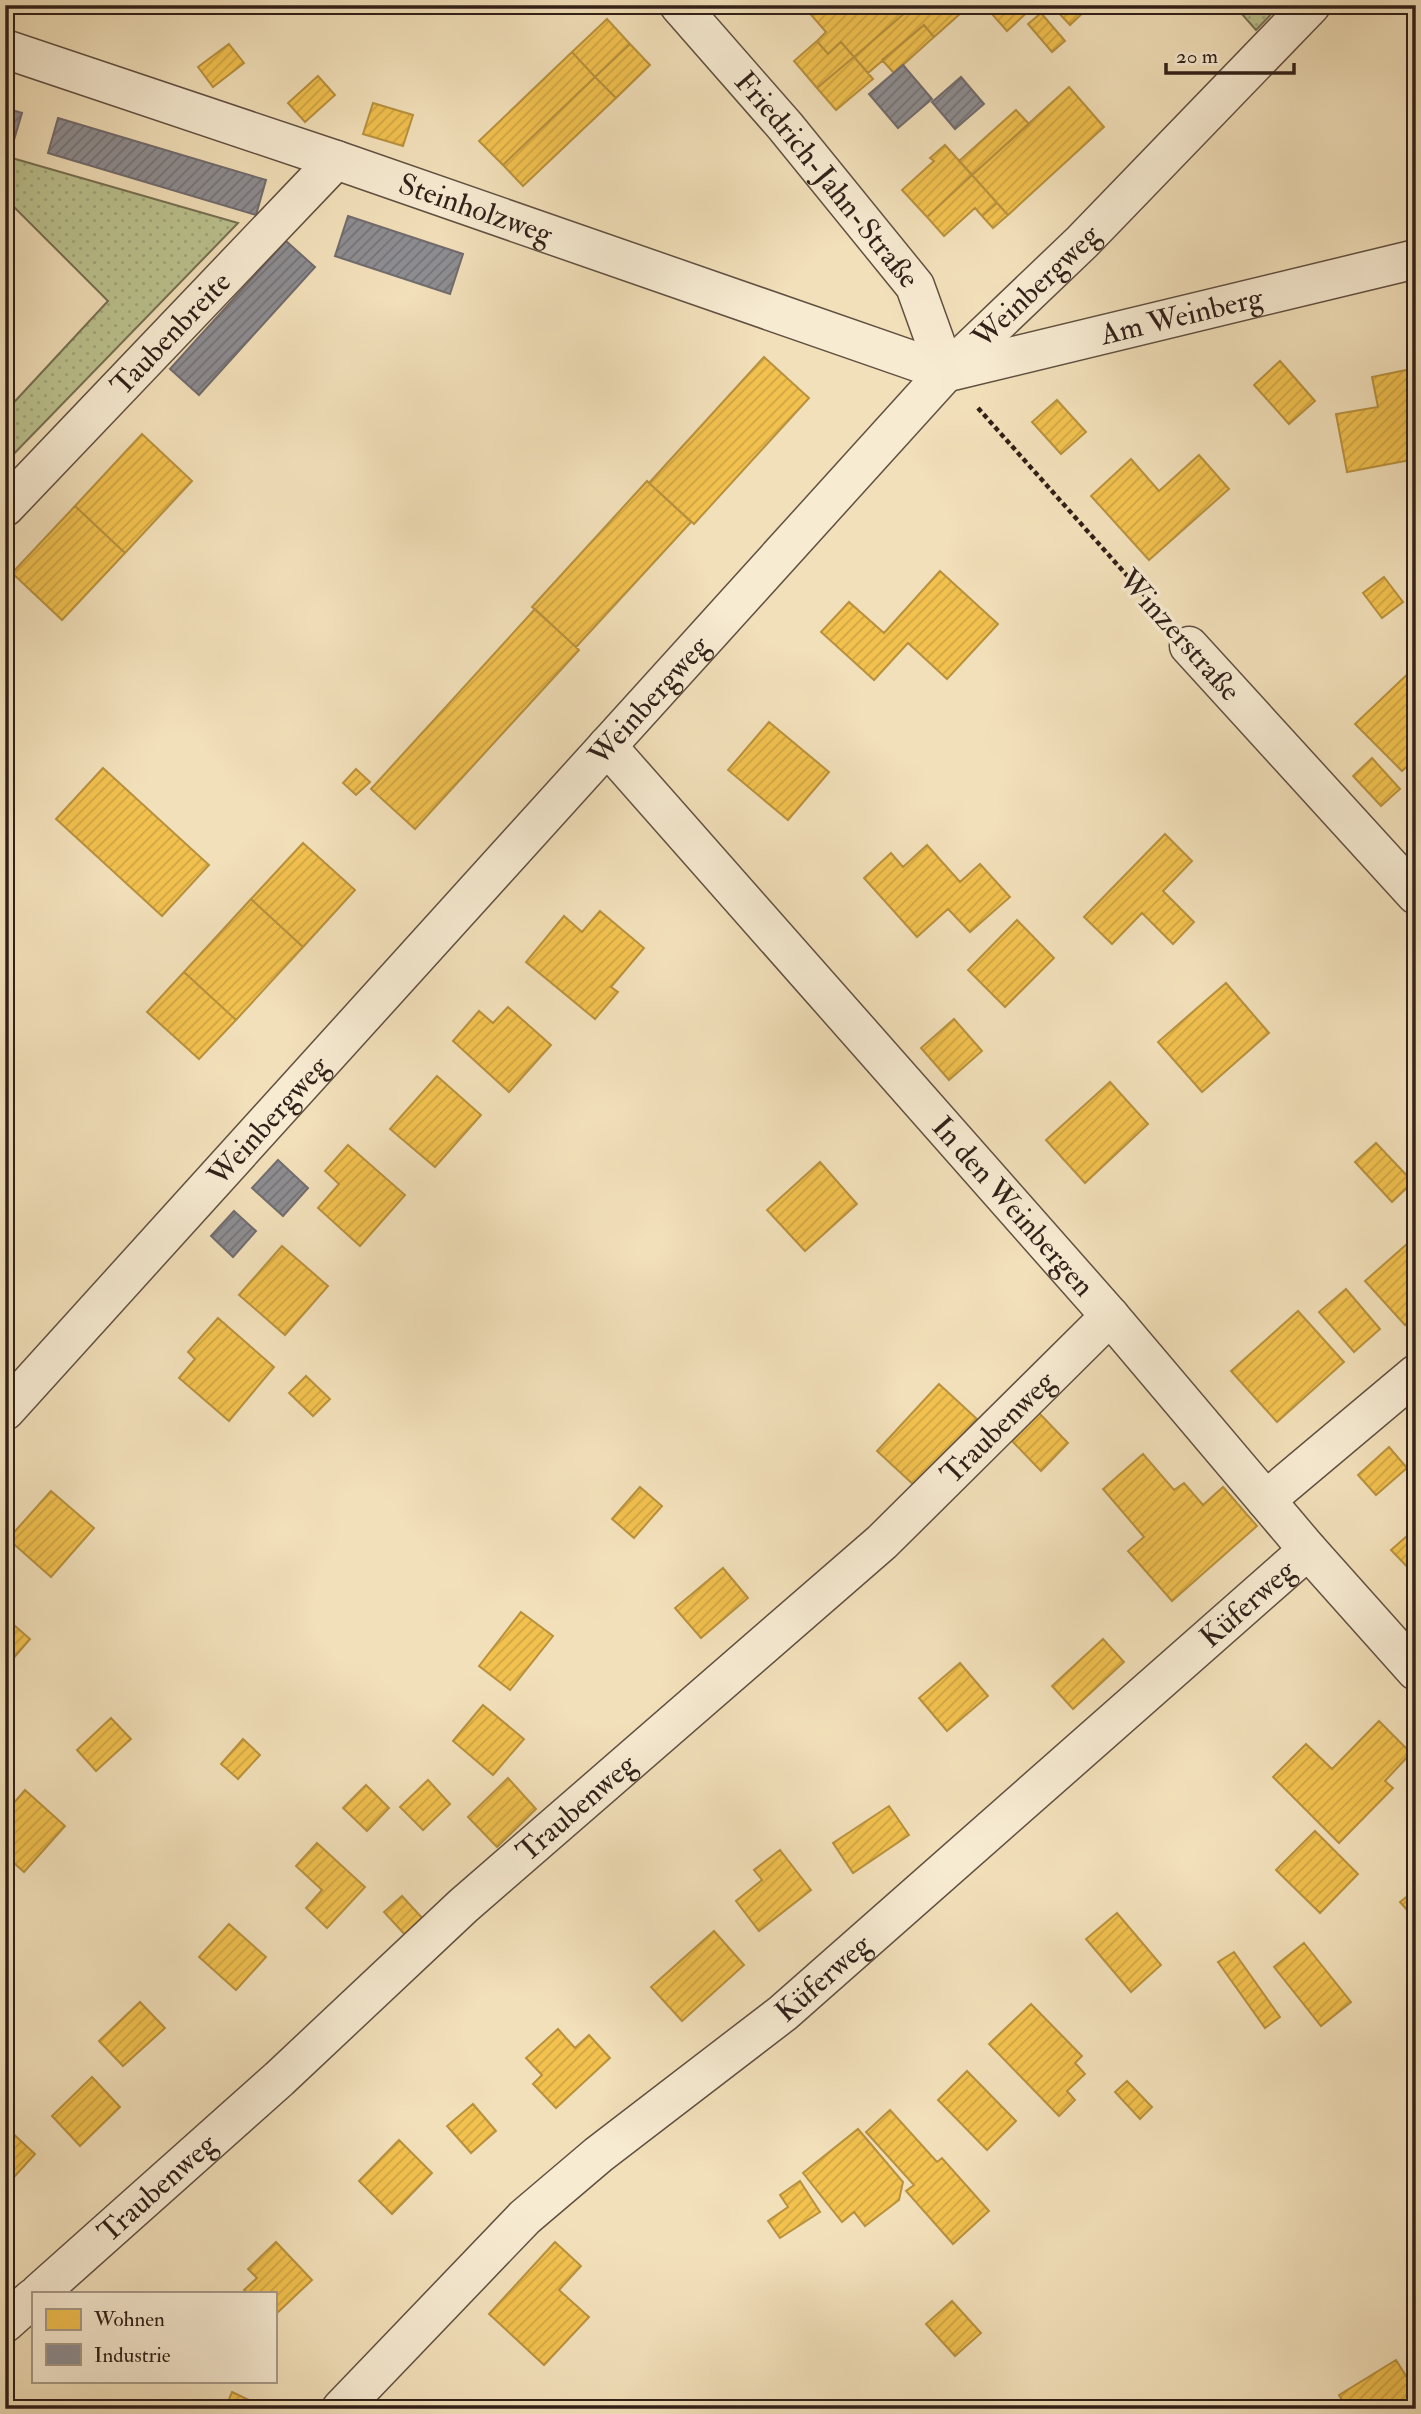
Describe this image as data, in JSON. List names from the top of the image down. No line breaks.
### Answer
{"streets":{"street":["Friedrich-Jahn-Straße","Steinholzweg","Weinbergweg","Am Weinberg","Taubenbreite","Winzerstraße","In den Weinbergen","Traubenweg","Küferweg"]},"crossings":[["Friedrich-Jahn-Straße","Steinholzweg"],["Friedrich-Jahn-Straße","Weinbergweg"],["Friedrich-Jahn-Straße","Am Weinberg"],["Friedrich-Jahn-Straße","Winzerstraße"],["Steinholzweg","Weinbergweg"],["Steinholzweg","Am Weinberg"],["Steinholzweg","Taubenbreite"],["Steinholzweg","Winzerstraße"],["Weinbergweg","Am Weinberg"],["Weinbergweg","Winzerstraße"],["Weinbergweg","In den Weinbergen"],["Am Weinberg","Winzerstraße"],["In den Weinbergen","Traubenweg"],["In den Weinbergen","Küferweg"]],"legend":["Wohnen","Industrie"],"scale_bar":"20 m"}
